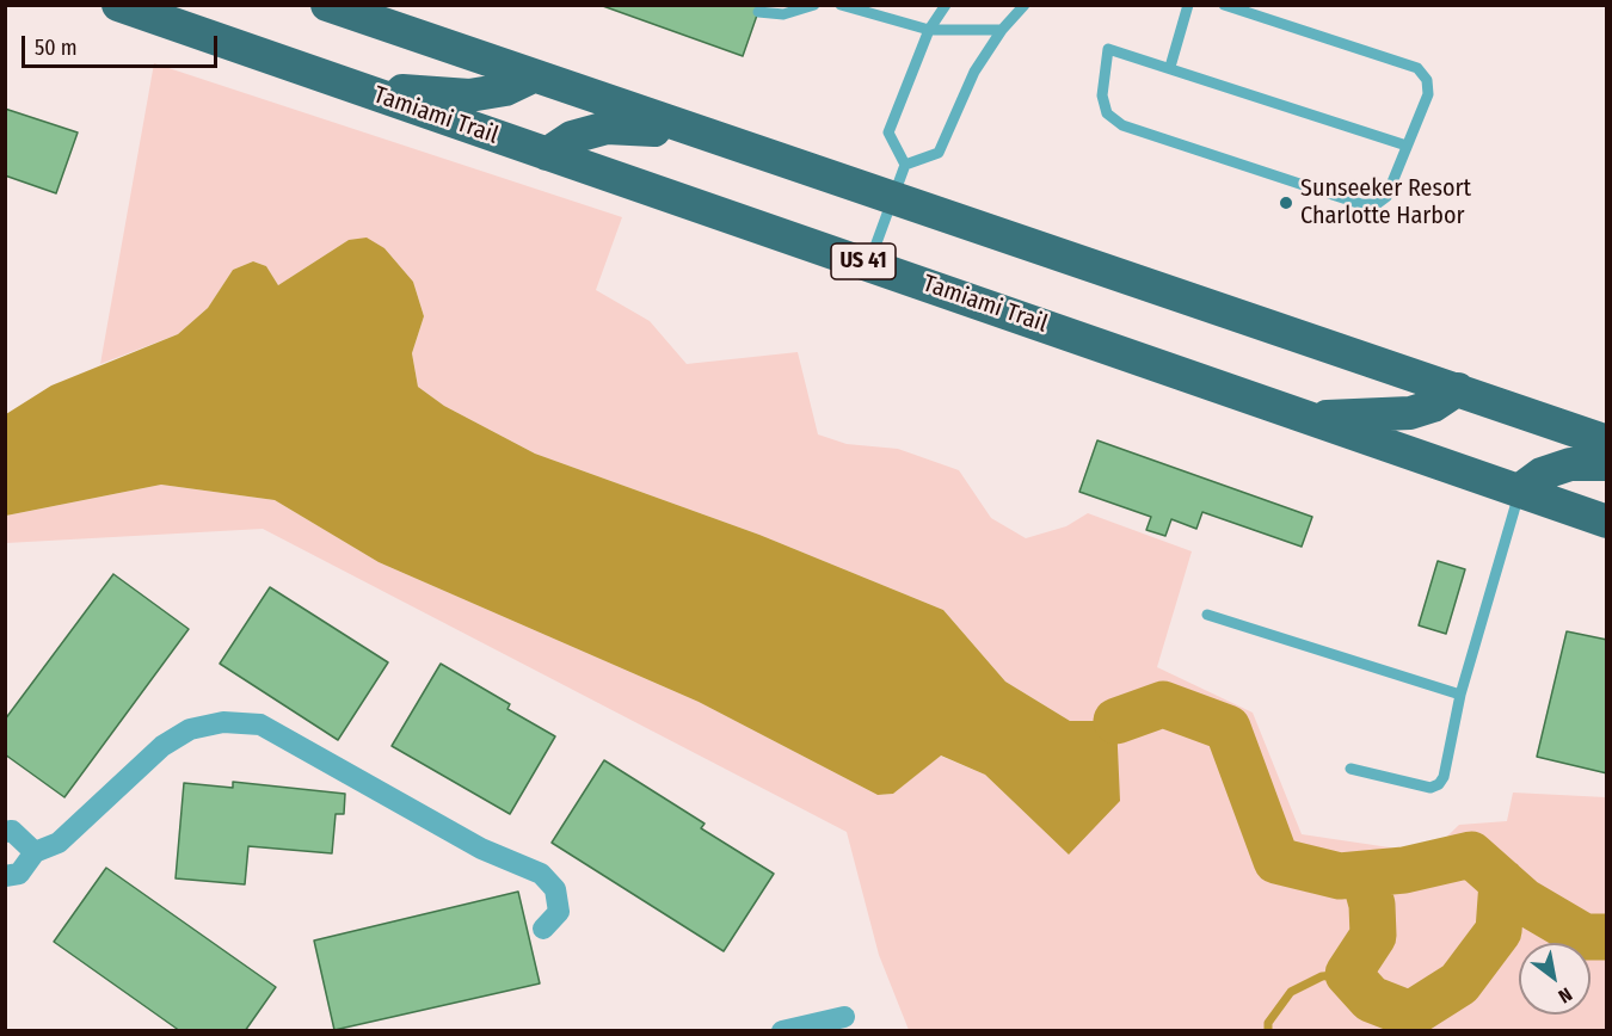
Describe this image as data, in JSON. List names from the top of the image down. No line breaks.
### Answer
{"streets":{"main road":["Tamiami Trail","US 41"]},"places":["Sunseeker Resort Charlotte Harbor"],"scale_bar":"50 m","north":"bottom right"}
